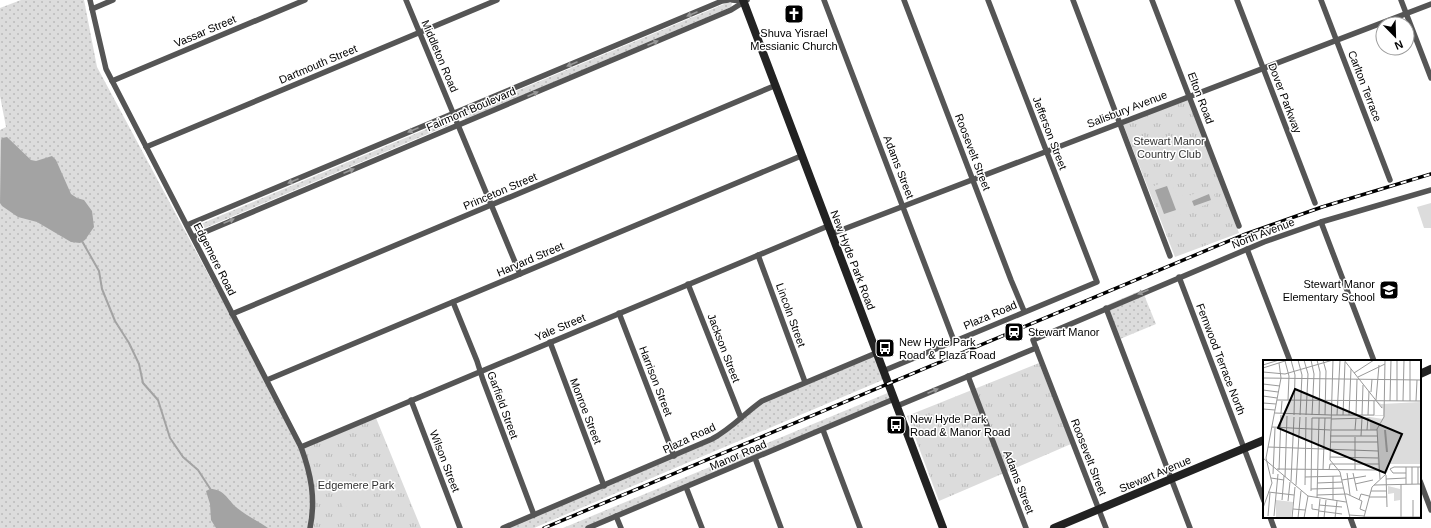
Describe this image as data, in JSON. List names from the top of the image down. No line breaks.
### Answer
{"streets":{"main road":["New Hyde Park Road","Stewart Avenue"],"street":["Vassar Street","Middleton Road","Dartmouth Street","Carlton Terrace","Elton Road","Dover Parkway","Fairmont Boulevard","Salisbury Avenue","Jefferson Street","Roosevelt Street","Adams Street","Princeton Street","North Avenue","Edgemere Road","Harvard Street","Lincoln Street","Plaza Road","Yale Street","Jackson Street","Fernwood Terrace North","Harrison Street","Garfield Street","Monroe Street","Manor Road","Wilson Street"]},"crossings":[["Vassar Street","Edgemere Road"],["Middleton Road","Dartmouth Street"],["Middleton Road","Fairmont Boulevard"],["Middleton Road","Princeton Street"],["Middleton Road","Harvard Street"],["Dartmouth Street","Edgemere Road"],["Carlton Terrace","Salisbury Avenue"],["Elton Road","Salisbury Avenue"],["Dover Parkway","Salisbury Avenue"],["Fairmont Boulevard","Edgemere Road"],["Fairmont Boulevard","New Hyde Park Road"],["Salisbury Avenue","Jefferson Street"],["Salisbury Avenue","Roosevelt Street"],["Salisbury Avenue","Adams Street"],["Salisbury Avenue","New Hyde Park Road"],["Salisbury Avenue","Yale Street"],["Jefferson Street","Plaza Road"],["Roosevelt Street","Plaza Road"],["Roosevelt Street","Manor Road"],["Roosevelt Street","Stewart Avenue"],["Adams Street","Plaza Road"],["Adams Street","Manor Road"],["Princeton Street","Edgemere Road"],["Princeton Street","New Hyde Park Road"],["North Avenue","Fernwood Terrace North"],["Edgemere Road","Harvard Street"],["Edgemere Road","Yale Street"],["Harvard Street","New Hyde Park Road"],["Harvard Street","Garfield Street"],["New Hyde Park Road","Plaza Road"],["New Hyde Park Road","Yale Street"],["New Hyde Park Road","Manor Road"],["Lincoln Street","Plaza Road"],["Lincoln Street","Yale Street"],["Plaza Road","Jackson Street"],["Plaza Road","Harrison Street"],["Plaza Road","Garfield Street"],["Plaza Road","Monroe Street"],["Yale Street","Jackson Street"],["Yale Street","Harrison Street"],["Yale Street","Garfield Street"],["Yale Street","Monroe Street"],["Yale Street","Wilson Street"],["Fernwood Terrace North","Stewart Avenue"]],"parks":["Stewart Manor Country Club","Edgemere Park"],"places":{"church":["Shuva Yisrael Messianic Church"],"school or university":["Stewart Manor Elementary School"],"station":["Stewart Manor"],"bus stop":["New Hyde Park Road & Plaza Road","New Hyde Park Road & Manor Road"]},"north":"bottom right"}
